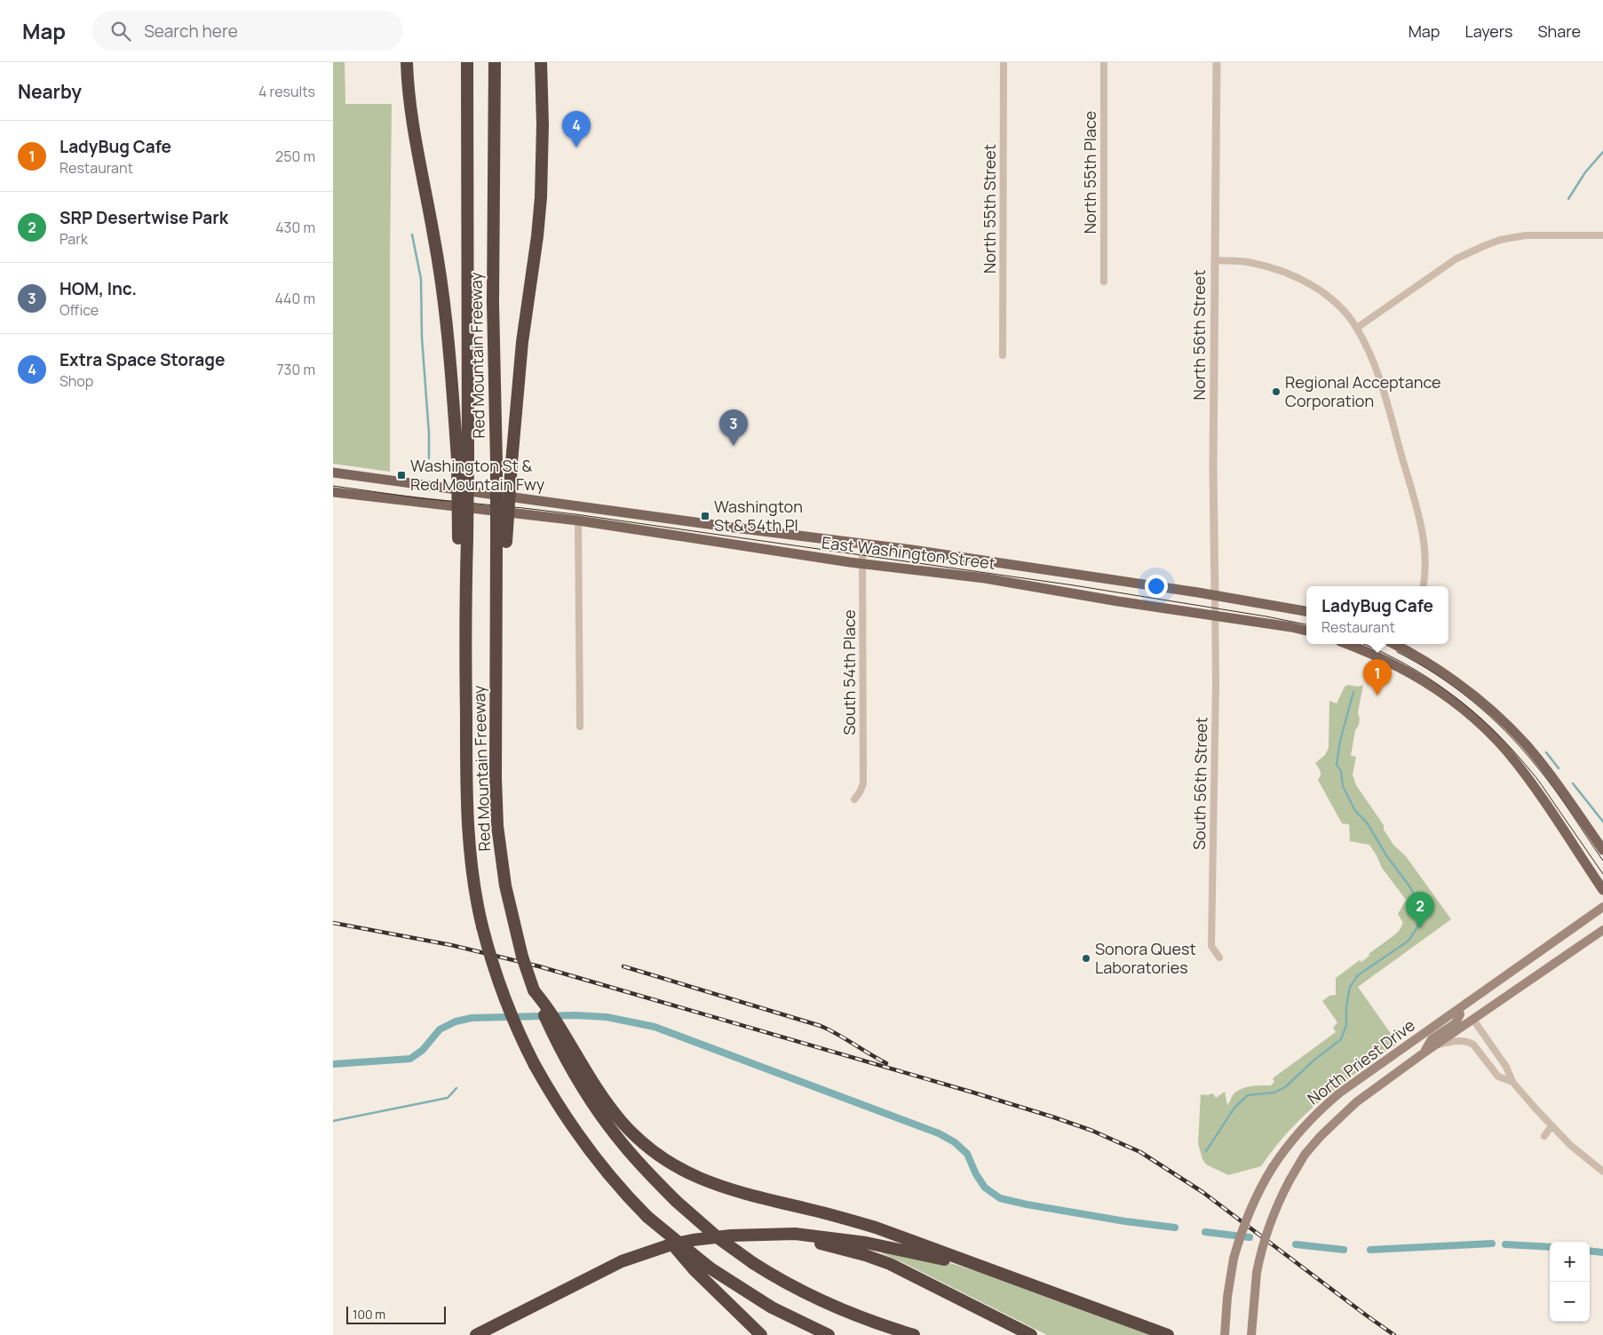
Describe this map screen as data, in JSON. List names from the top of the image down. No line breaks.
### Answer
{"streets":{"highway":["Red Mountain Freeway"],"main road":["East Washington Street","North Priest Drive"],"street":["North 55th Place","North 55th Street","North 56th Street","South 54th Place","South 56th Street"]},"crossings":[["North 56th Street","East Washington Street"],["North 56th Street","South 56th Street"],["East Washington Street","South 54th Place"],["East Washington Street","South 56th Street"]],"places":{"other":["Regional Acceptance Corporation","Sonora Quest Laboratories"],"transit":["Washington St & Red Mountain Fwy","Washington St & 54th Pl"]},"scale_bar":"100 m","page":{"header":"Map","search":"Search here","nav":["Map","Layers","Share"],"heading":["Nearby","4 results"],"pins":["4","3","1","2"],"list":[{"mark":"1","name":"LadyBug Cafe","note":"Restaurant","value":"250 m"},{"mark":"2","name":"SRP Desertwise Park","note":"Park","value":"430 m"},{"mark":"3","name":"HOM, Inc.","note":"Office","value":"440 m"},{"mark":"4","name":"Extra Space Storage","note":"Shop","value":"730 m"}],"popup":["LadyBug Cafe","Restaurant"],"map_buttons":["+","−"],"scale":"100 m"}}
